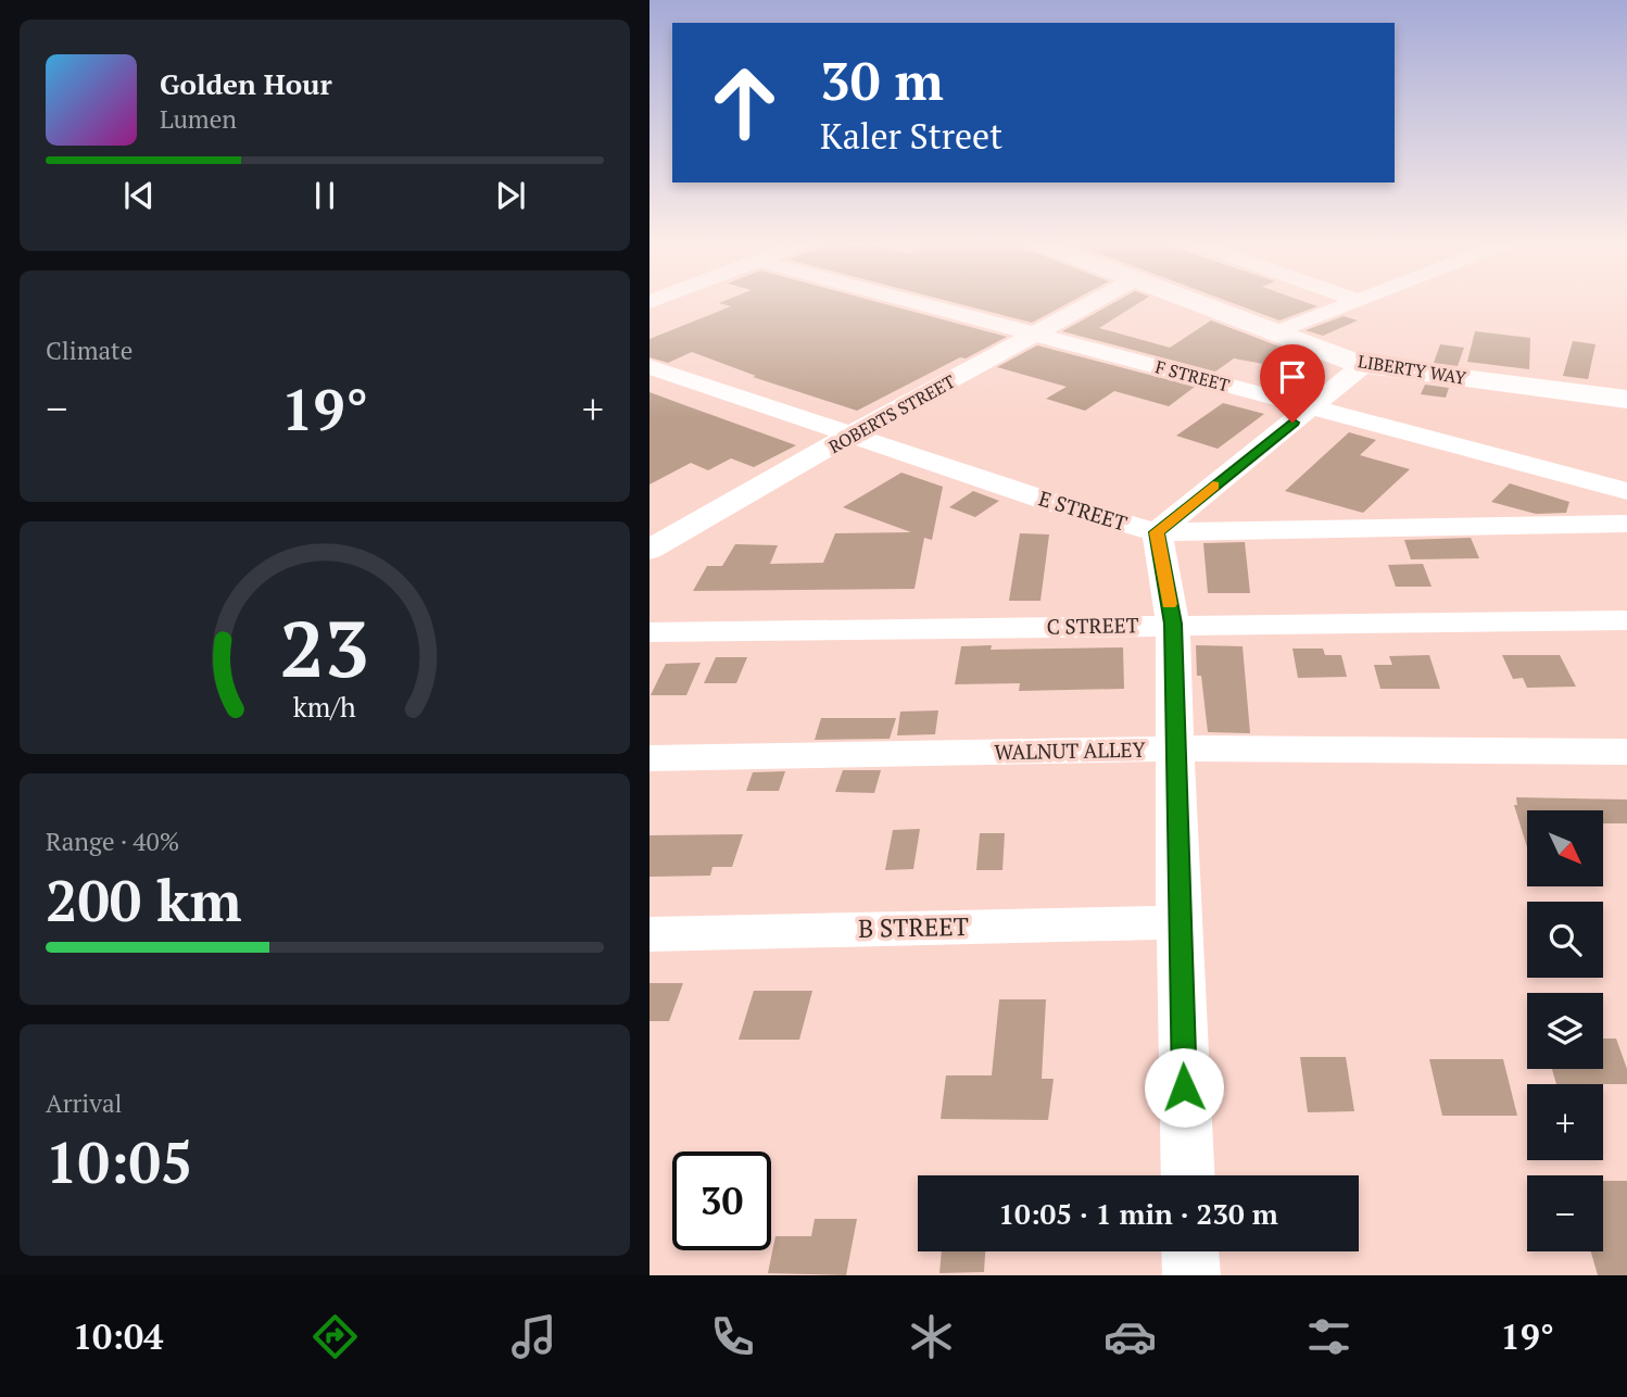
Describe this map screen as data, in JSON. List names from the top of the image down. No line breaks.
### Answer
{"streets":{"street":["LIBERTY WAY","F STREET","ROBERTS STREET","E STREET","C STREET","WALNUT ALLEY","B STREET"]},"crossings":[["F STREET","ROBERTS STREET"],["ROBERTS STREET","E STREET"]],"north":"bottom right","page":{"turn":["30 m","Kaler Street"],"song":["Golden Hour","Lumen"],"tile":["Climate",["Range · 40%","200 km"],["Arrival","10:05"]],"heat":["−","19°","+"],"map_buttons":["+","−"],"limit":"30","trip":"10:05 · 1 min · 230 m","tabs":["10:04","19°"],"gauge":["23","km/h"]}}
